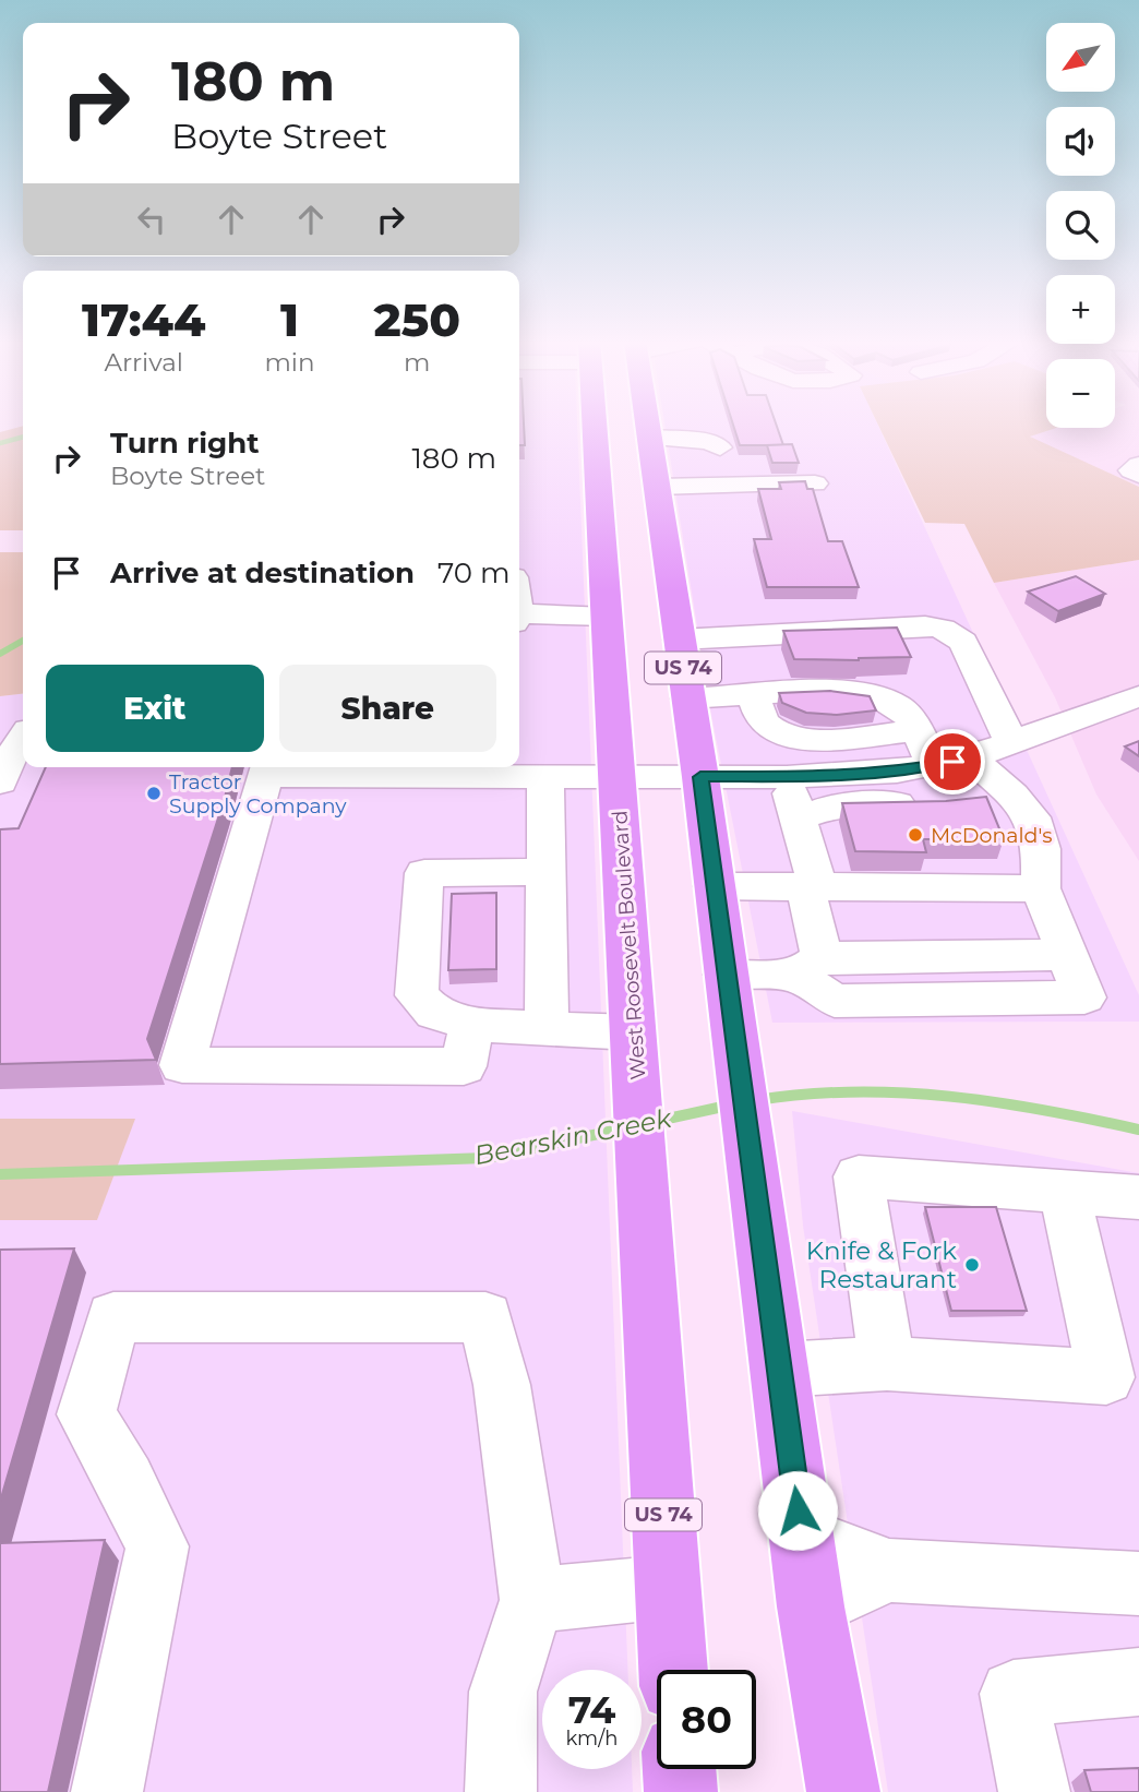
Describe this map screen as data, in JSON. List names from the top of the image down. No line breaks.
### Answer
{"streets":{"highway":["US 74","West Roosevelt Boulevard"]},"water":["Bearskin Creek"],"places":["Tractor Supply Company","McDonald's","Knife & Fork Restaurant"],"north":"bottom left","page":{"map_buttons":["+","−"],"turn":["180 m","Boyte Street"],"eta":["17:44","Arrival","1","min","250","m"],"list":[{"name":"Turn right","note":"Boyte Street","value":"180 m"},{"name":"Arrive at destination","value":"70 m"}],"buttons":["Exit","Share"],"speed":"74 km/h","limit":"80"}}
